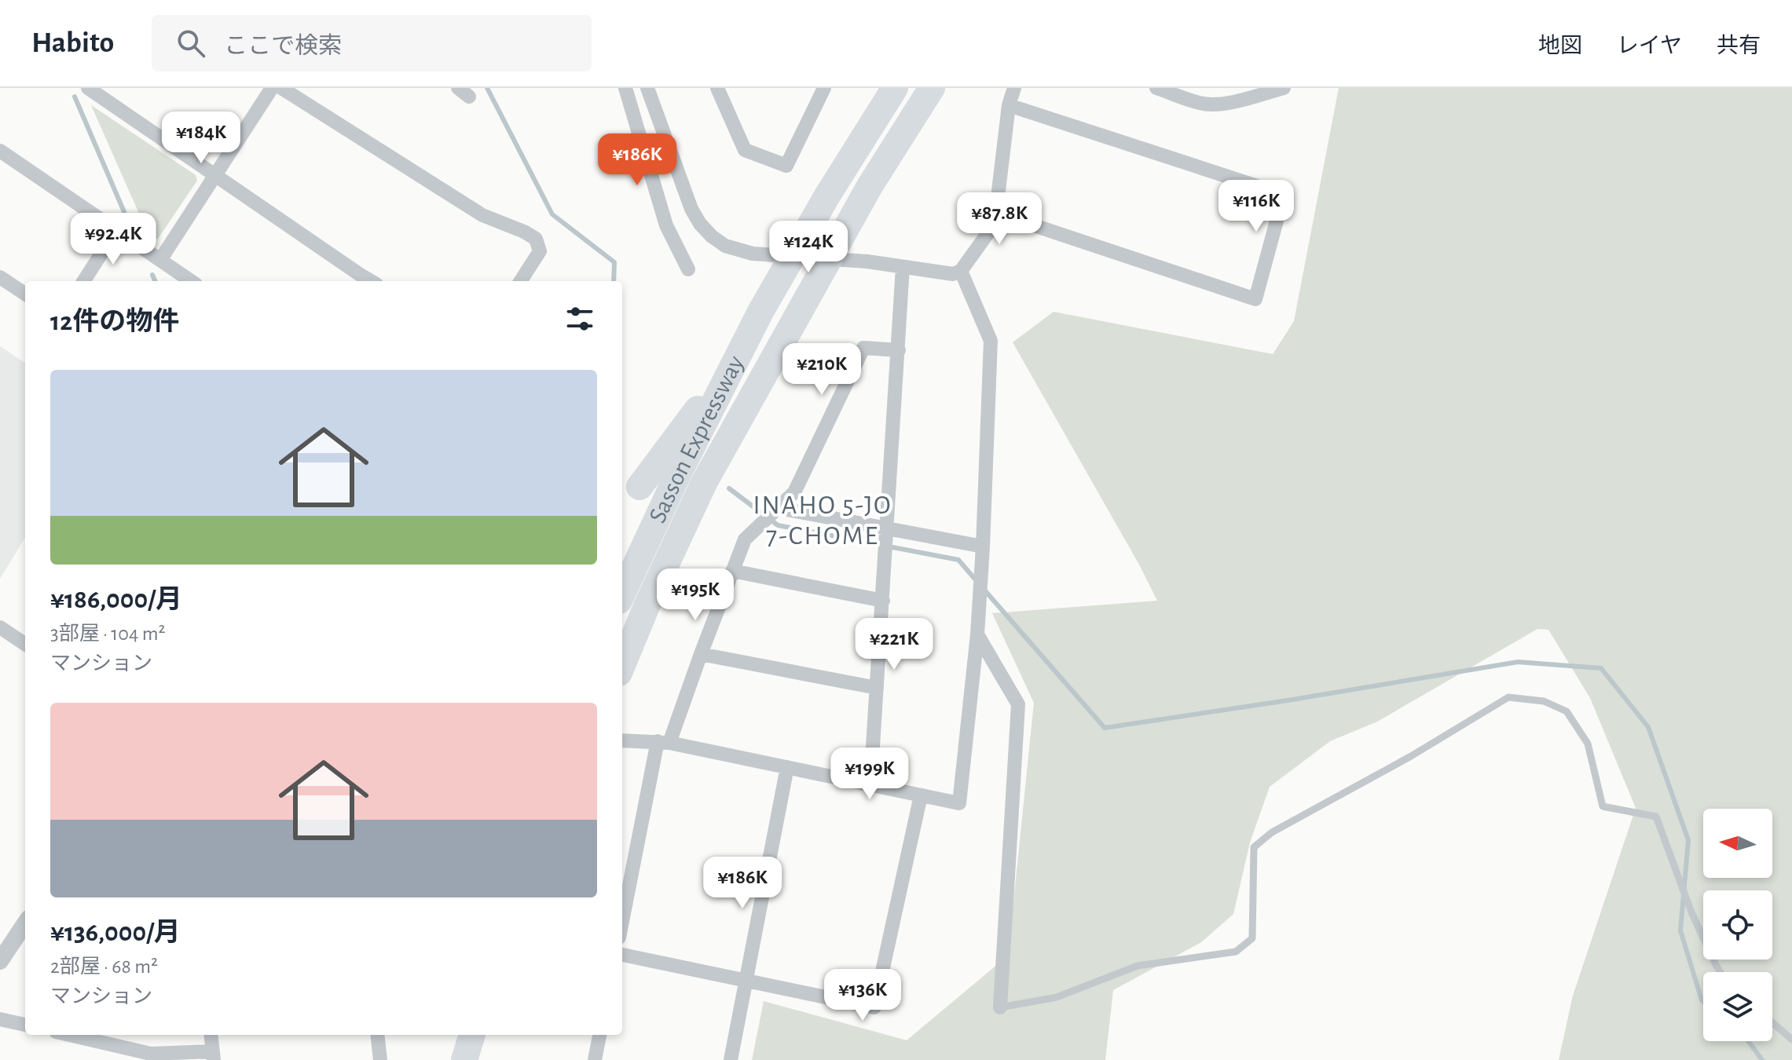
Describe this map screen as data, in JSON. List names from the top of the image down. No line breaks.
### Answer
{"streets":{"highway":["Sasson Expressway"]},"districts":["INAHO 5-JO 7-CHOME"],"north":"left","page":{"header":"Habito","search":"ここで検索","nav":["地図","レイヤ","共有"],"price":["¥184K","¥186K","¥116K","¥87.8K","¥92.4K","¥124K","¥210K","¥195K","¥221K","¥199K","¥186K","¥136K"],"heading":"12件の物件","list":[{"name":"¥186,000/月","note":"3部屋 · 104 m² · マンション"},{"name":"¥136,000/月","note":"2部屋 · 68 m² · マンション"}]}}
